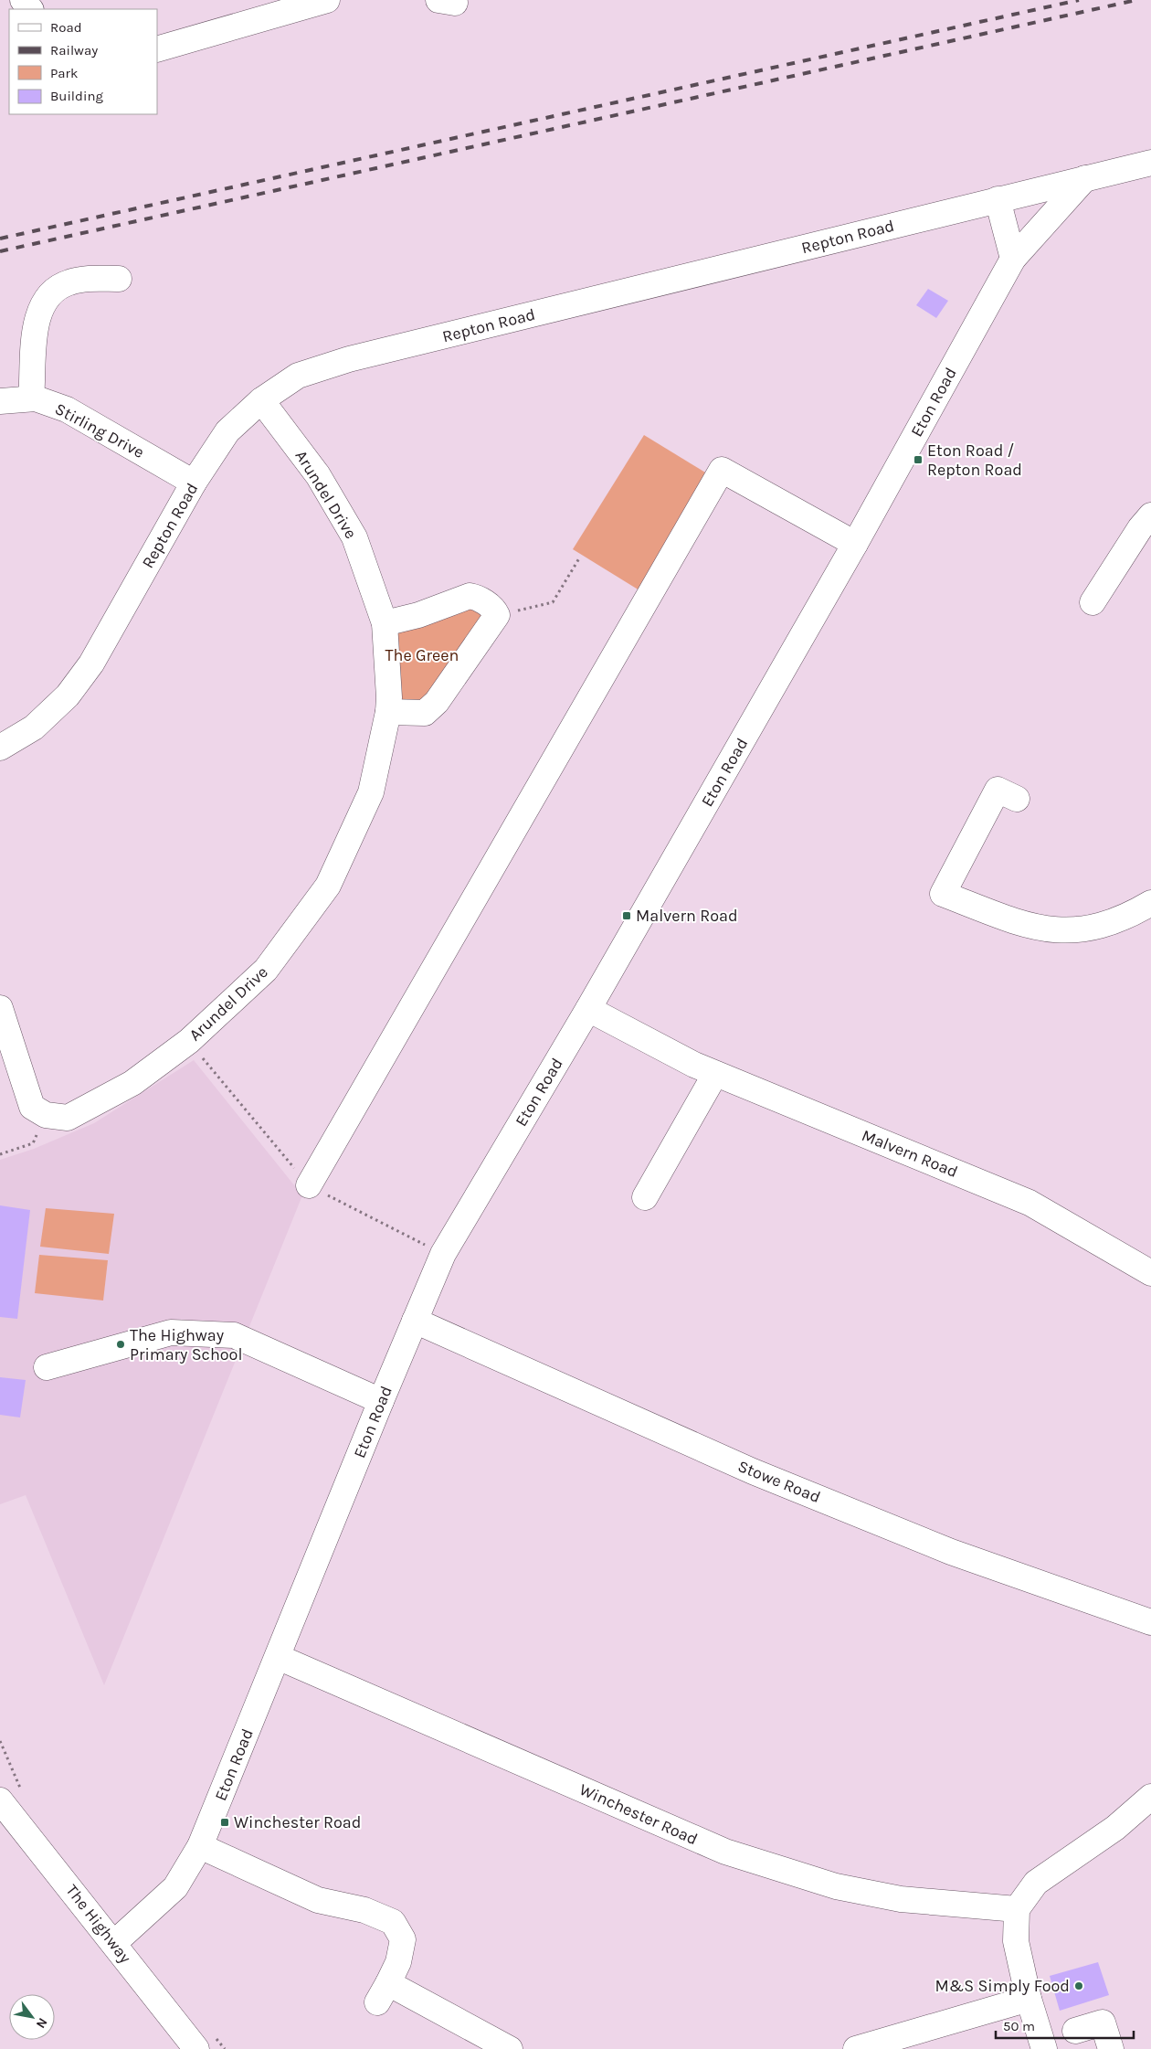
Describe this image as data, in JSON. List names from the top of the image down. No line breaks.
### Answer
{"streets":{"street":["Repton Road","Eton Road","Stirling Drive","Arundel Drive","Malvern Road","Stowe Road","Winchester Road","The Highway"]},"crossings":[["Repton Road","Eton Road"],["Repton Road","Stirling Drive"],["Repton Road","Arundel Drive"],["Eton Road","Malvern Road"],["Eton Road","Stowe Road"],["Eton Road","Winchester Road"],["Eton Road","The Highway"]],"parks":["The Green"],"places":{"transit":["Eton Road / Repton Road","Malvern Road","Winchester Road"],"other":["The Highway Primary School","M&S Simply Food"]},"legend":["Road","Railway","Park","Building"],"scale_bar":"50 m","north":"bottom right"}
